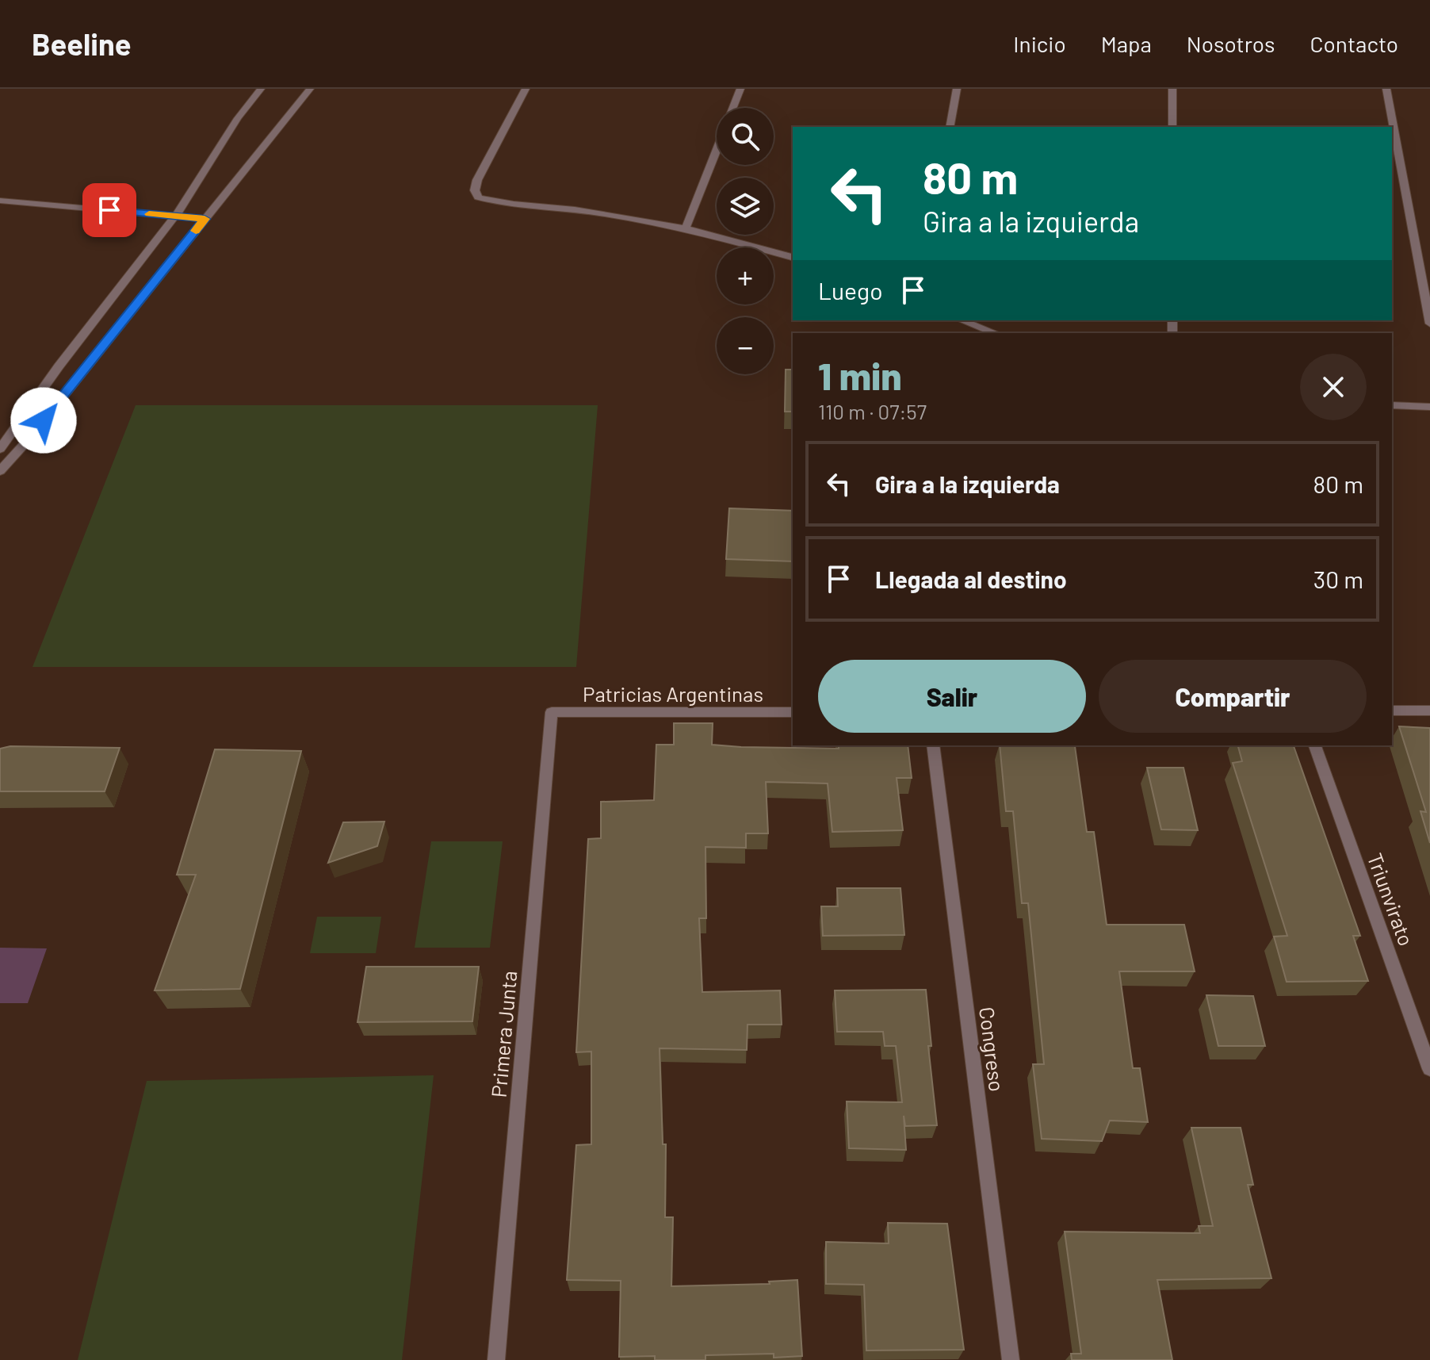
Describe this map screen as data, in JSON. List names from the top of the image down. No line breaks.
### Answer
{"streets":{"street":["Patricias Argentinas","Triunvirato","Primera Junta","Congreso"]},"crossings":[["Patricias Argentinas","Primera Junta"]],"page":{"header":"Beeline","nav":["Inicio","Mapa","Nosotros","Contacto"],"map_buttons":["+","−"],"turn":["80 m","Gira a la izquierda"],"then":"Luego","heading":["1 min","110 m · 07:57"],"list":[{"name":"Gira a la izquierda","value":"80 m"},{"name":"Llegada al destino","value":"30 m"}],"buttons":["Salir","Compartir"]}}
